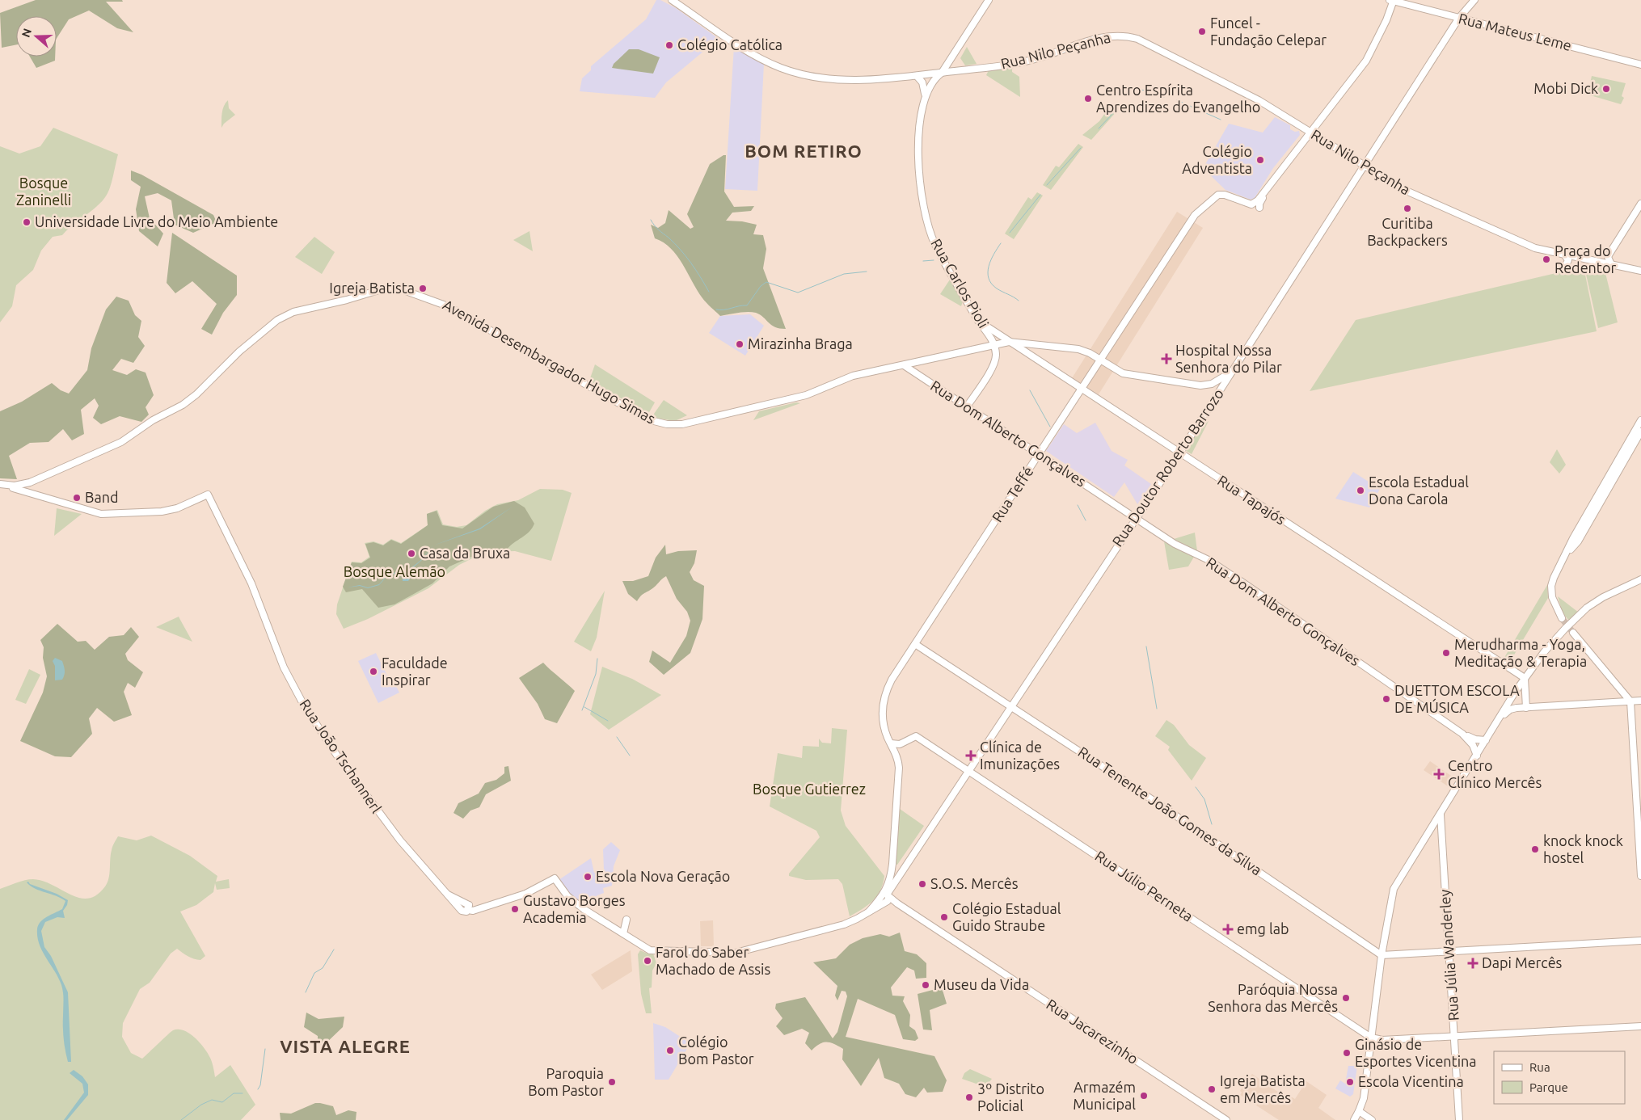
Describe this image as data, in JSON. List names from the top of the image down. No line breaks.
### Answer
{"streets":{"main road":["Rua Mateus Leme","Rua Nilo Peçanha","Rua Carlos Pioli","Avenida Desembargador Hugo Simas","Rua Dom Alberto Gonçalves","Rua Doutor Roberto Barrozo","Rua Teffé","Rua Tapajós","Rua João Tschannerl","Rua Tenente João Gomes da Silva","Rua Júlio Perneta","Rua Júlia Wanderley","Rua Jacarezinho"]},"crossings":[["Rua Mateus Leme","Rua Doutor Roberto Barrozo"],["Rua Nilo Peçanha","Rua Carlos Pioli"],["Rua Nilo Peçanha","Rua Doutor Roberto Barrozo"],["Rua Carlos Pioli","Avenida Desembargador Hugo Simas"],["Rua Carlos Pioli","Rua Tapajós"],["Avenida Desembargador Hugo Simas","Rua Dom Alberto Gonçalves"],["Avenida Desembargador Hugo Simas","Rua Doutor Roberto Barrozo"],["Avenida Desembargador Hugo Simas","Rua Teffé"],["Avenida Desembargador Hugo Simas","Rua Tapajós"],["Rua Dom Alberto Gonçalves","Rua Doutor Roberto Barrozo"],["Rua Dom Alberto Gonçalves","Rua Teffé"],["Rua Doutor Roberto Barrozo","Rua Tapajós"],["Rua Doutor Roberto Barrozo","Rua Tenente João Gomes da Silva"],["Rua Doutor Roberto Barrozo","Rua Júlio Perneta"],["Rua Doutor Roberto Barrozo","Rua Jacarezinho"],["Rua Teffé","Rua Tapajós"],["Rua Teffé","Rua Tenente João Gomes da Silva"],["Rua Teffé","Rua Júlio Perneta"]],"districts":["BOM RETIRO","VISTA ALEGRE"],"parks":["Bosque Zaninelli","Bosque Alemão","Bosque Gutierrez"],"places":{"other":["Funcel - Fundação Celepar","Colégio Católica","Mobi Dick","Centro Espírita Aprendizes do Evangelho","Colégio Adventista","Curitiba Backpackers","Universidade Livre do Meio Ambiente","Praça do Redentor","Igreja Batista","Mirazinha Braga","Escola Estadual Dona Carola","Band","Casa da Bruxa","Merudharma - Yoga, Meditação & Terapia","Faculdade Inspirar","DUETTOM ESCOLA DE MÚSICA","knock knock hostel","Escola Nova Geração","S.O.S. Mercês","Gustavo Borges Academia","Colégio Estadual Guido Straube","Farol do Saber Machado de Assis","Museu da Vida","Paróquia Nossa Senhora das Mercês","Colégio Bom Pastor","Ginásio de Esportes Vicentina","Paroquia Bom Pastor","Escola Vicentina","Igreja Batista em Mercês","Armazém Municipal","3º Distrito Policial"],"health":["Hospital Nossa Senhora do Pilar","Clínica de Imunizações","Centro Clínico Mercês","emg lab","Dapi Mercês"]},"legend":["Rua","Parque"],"north":"left"}
